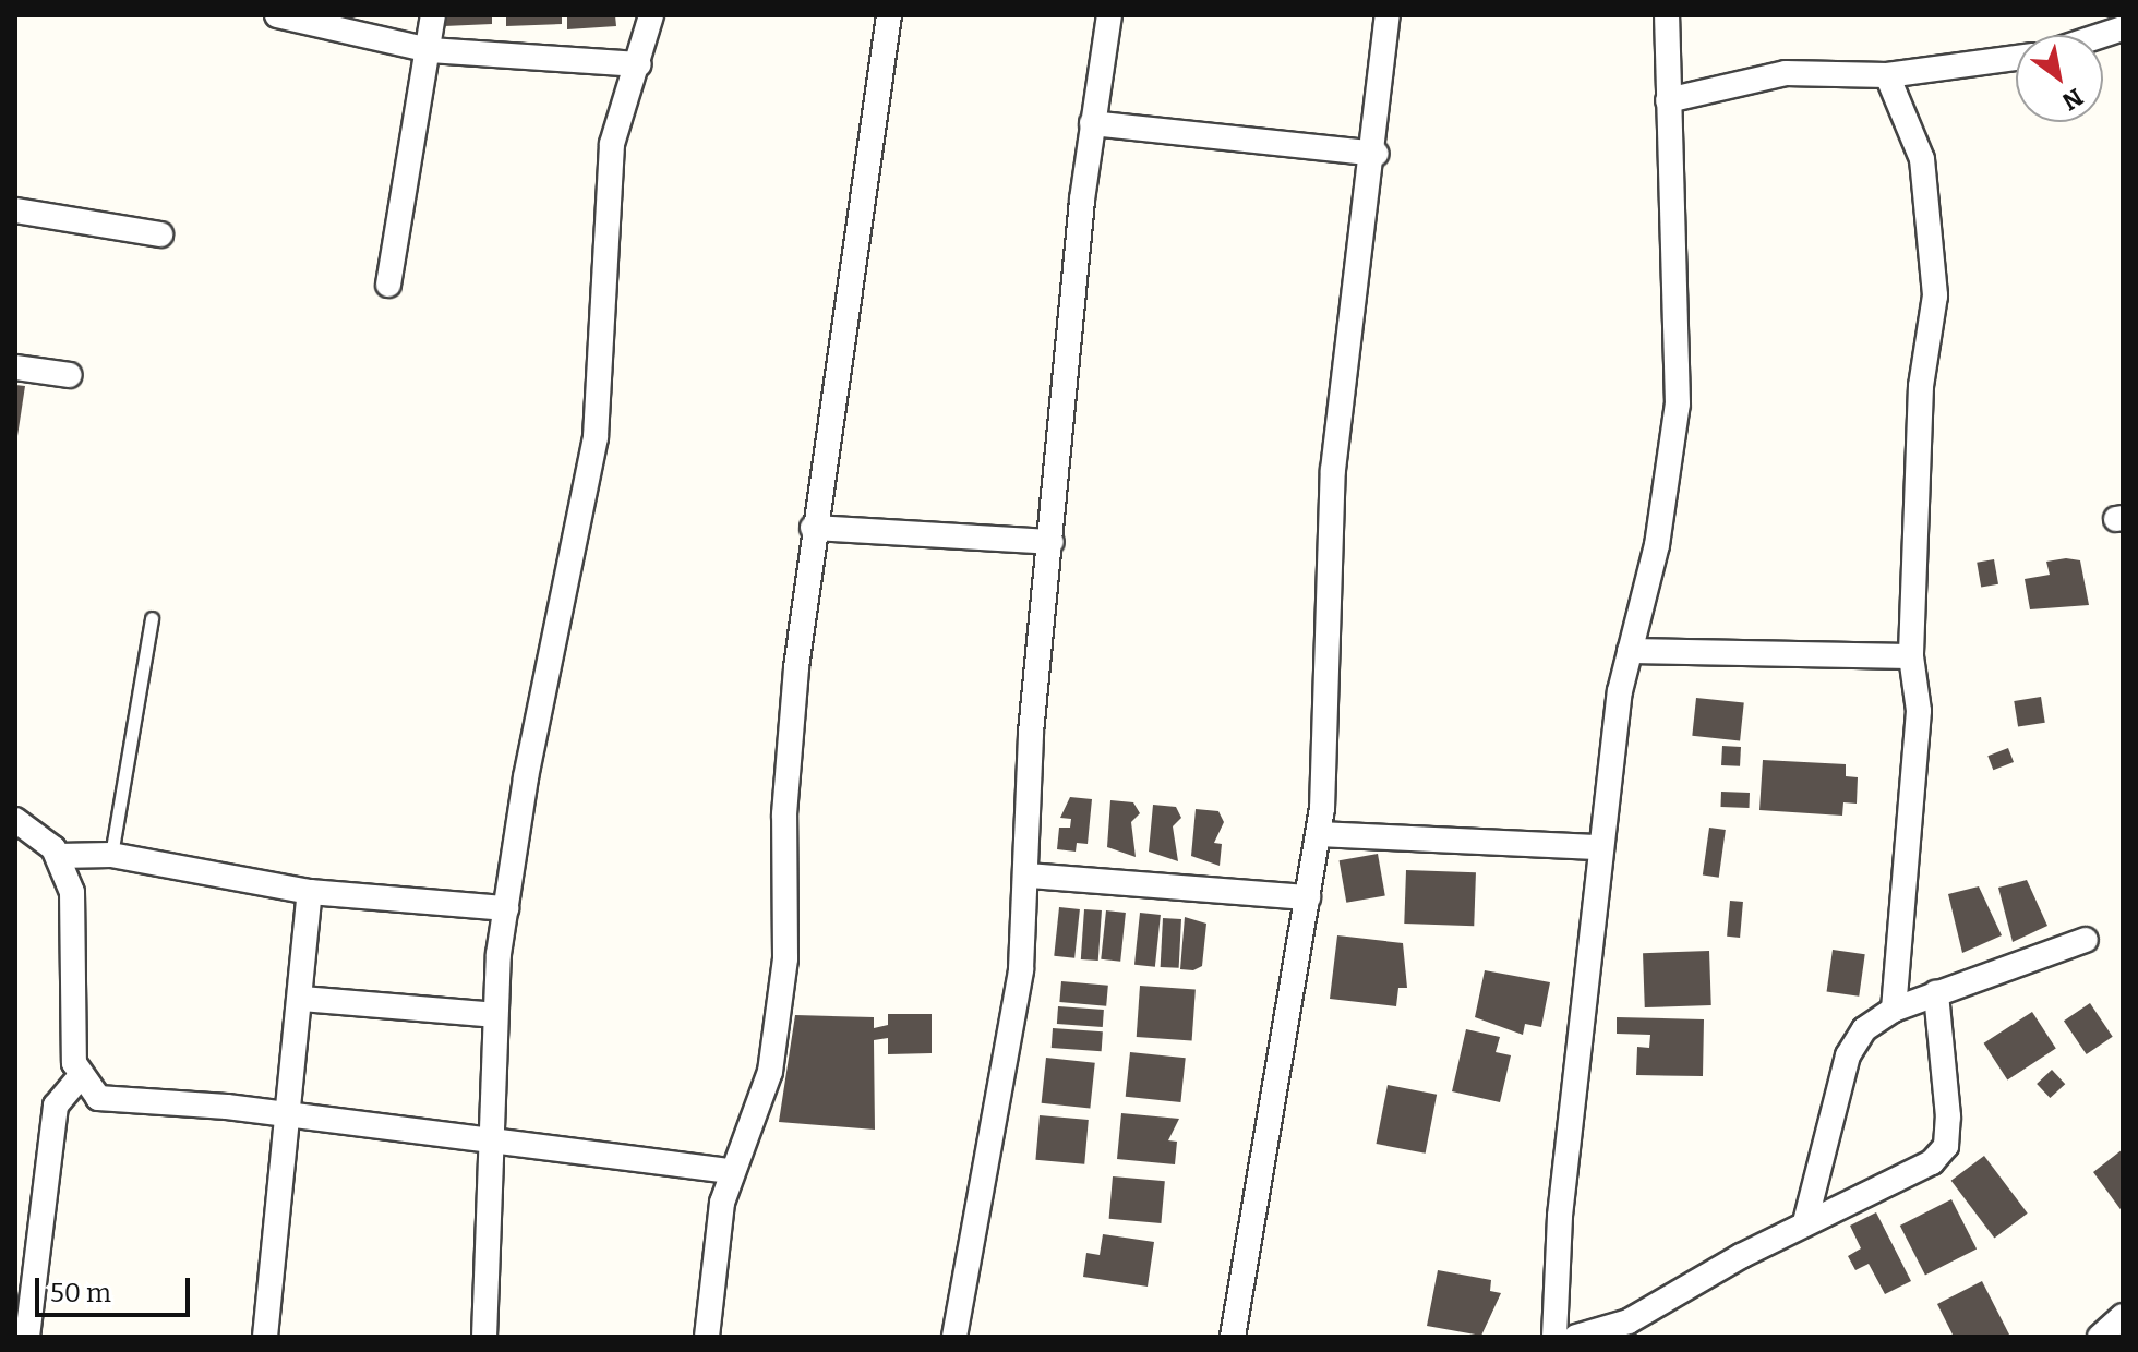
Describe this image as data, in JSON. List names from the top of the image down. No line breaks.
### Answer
{"scale_bar":"50 m","north":"bottom right"}
